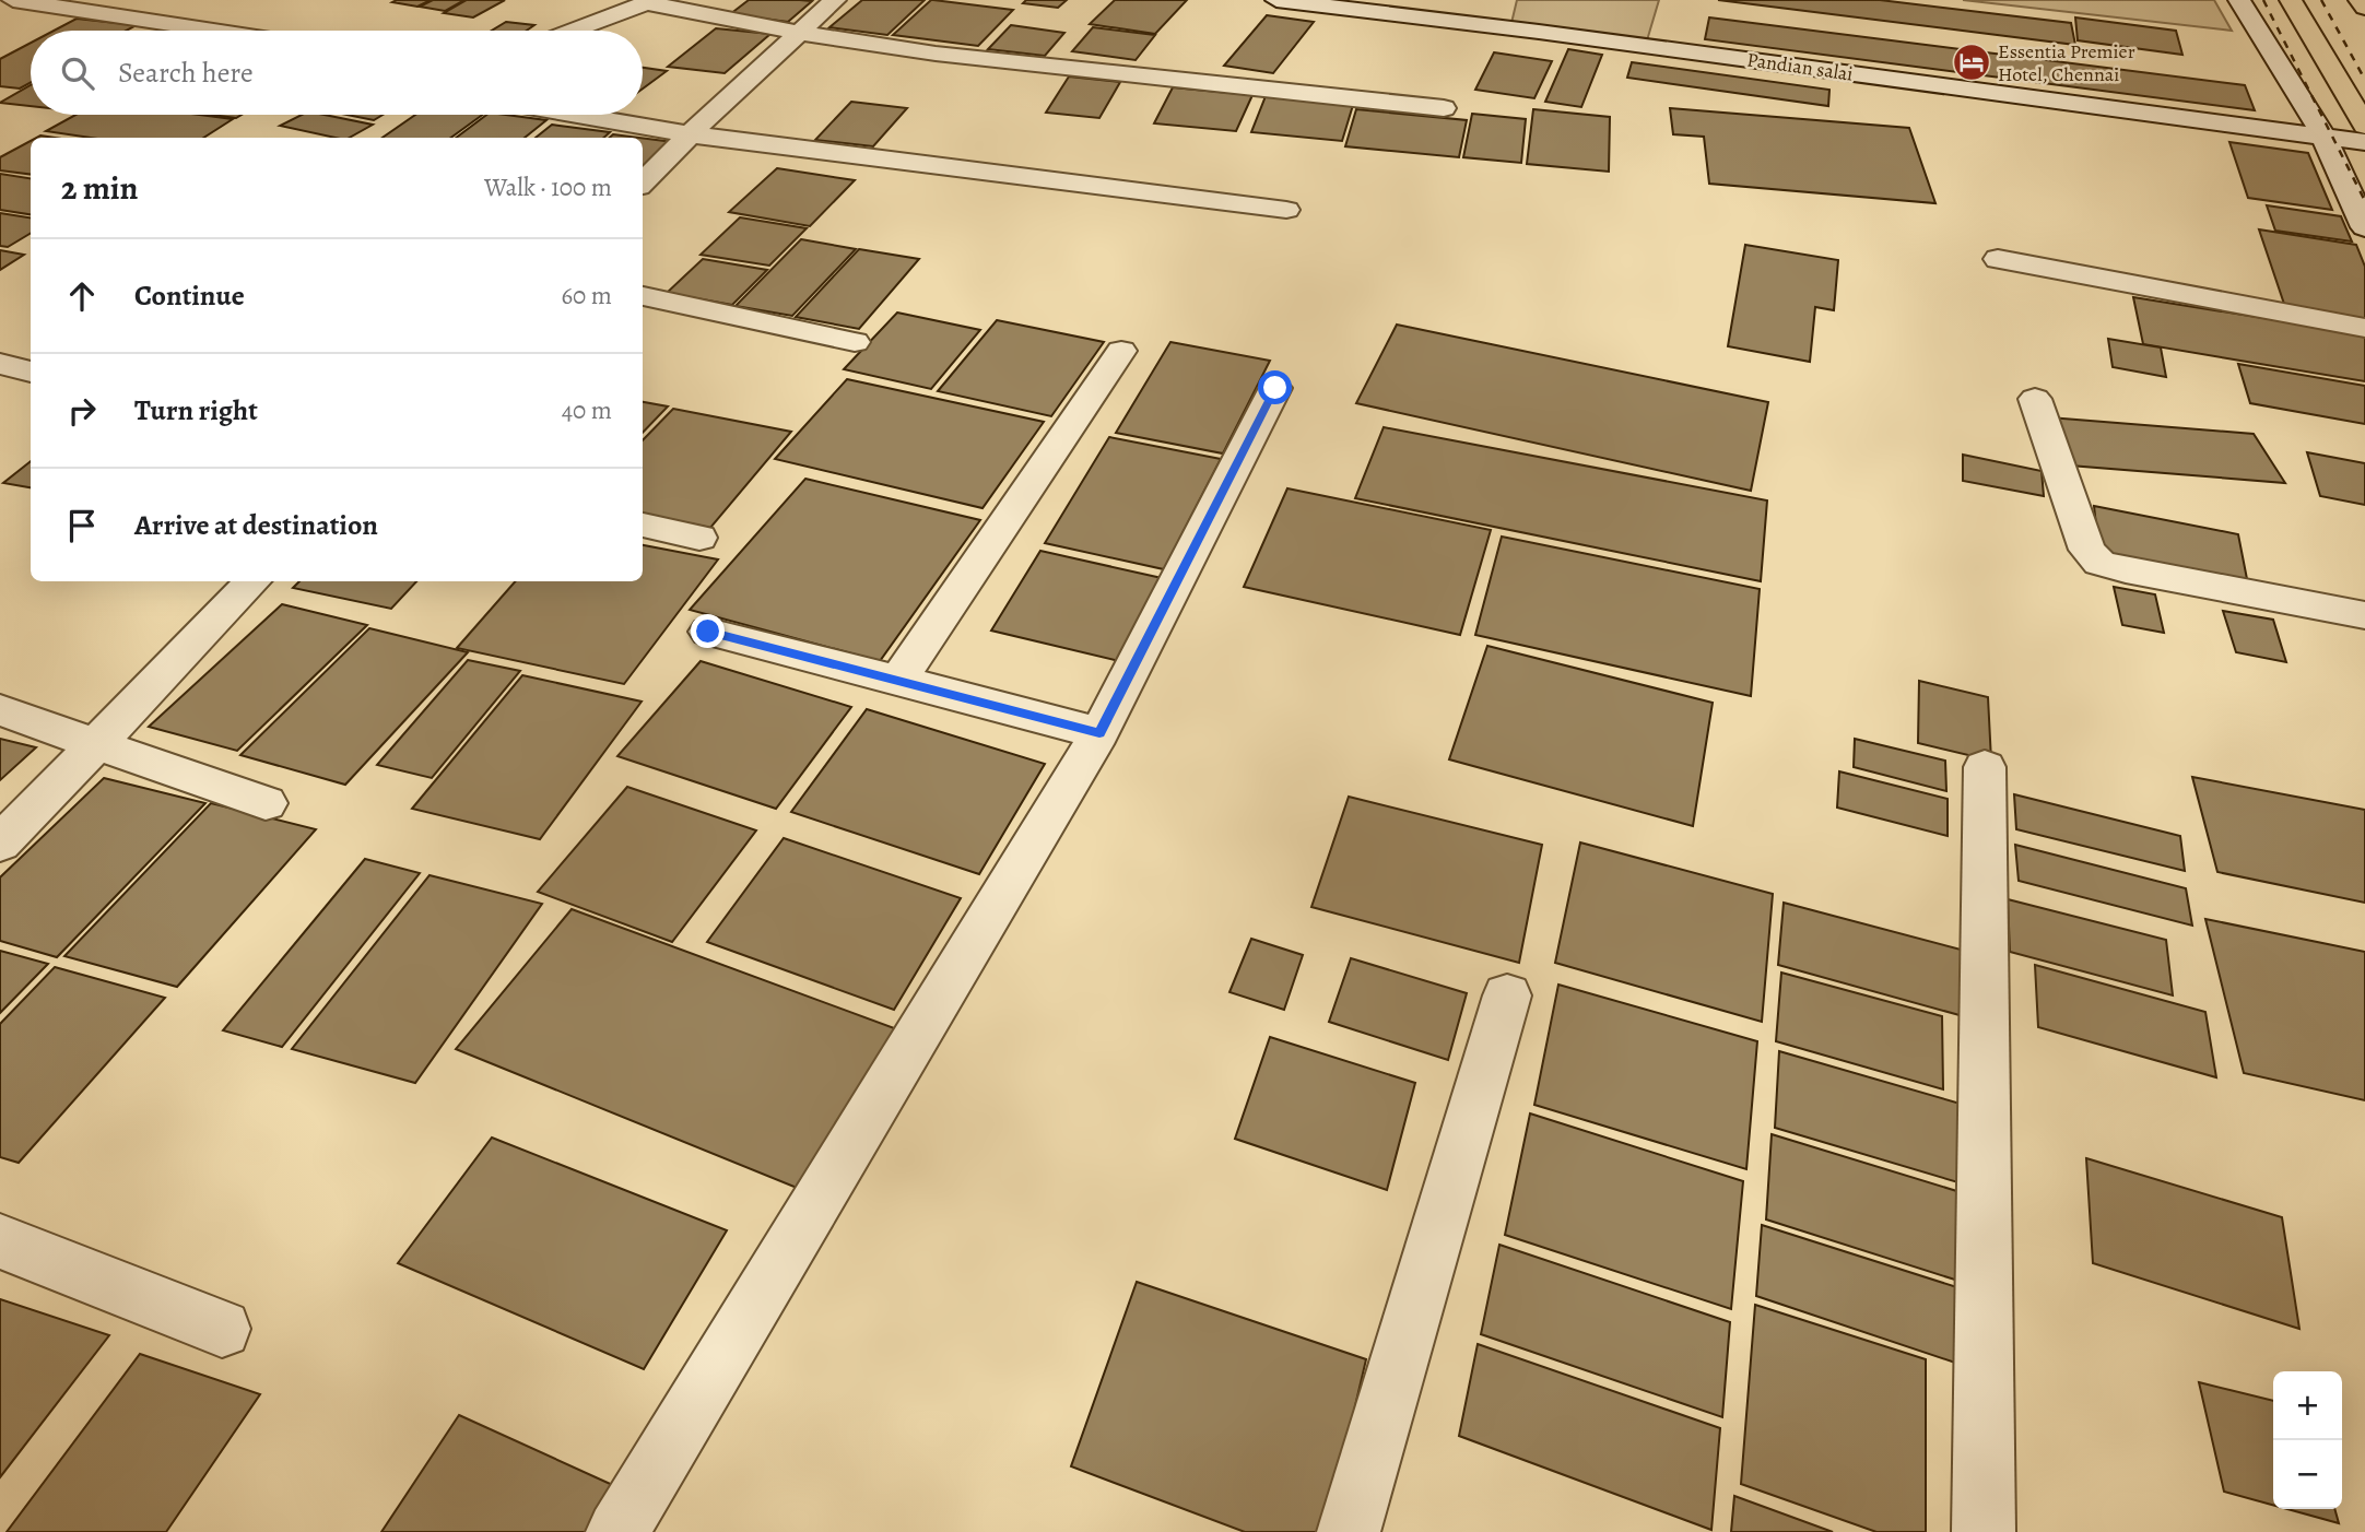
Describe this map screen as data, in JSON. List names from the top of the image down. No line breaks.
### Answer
{"streets":{"street":["Pandian salai"]},"places":{"hotel":["Essentia Premier Hotel, Chennai"]},"page":{"search":"Search here","heading":["2 min","Walk · 100 m"],"list":[["Continue","60 m"],["Turn right","40 m"],"Arrive at destination"],"map_buttons":["+","−"]}}
